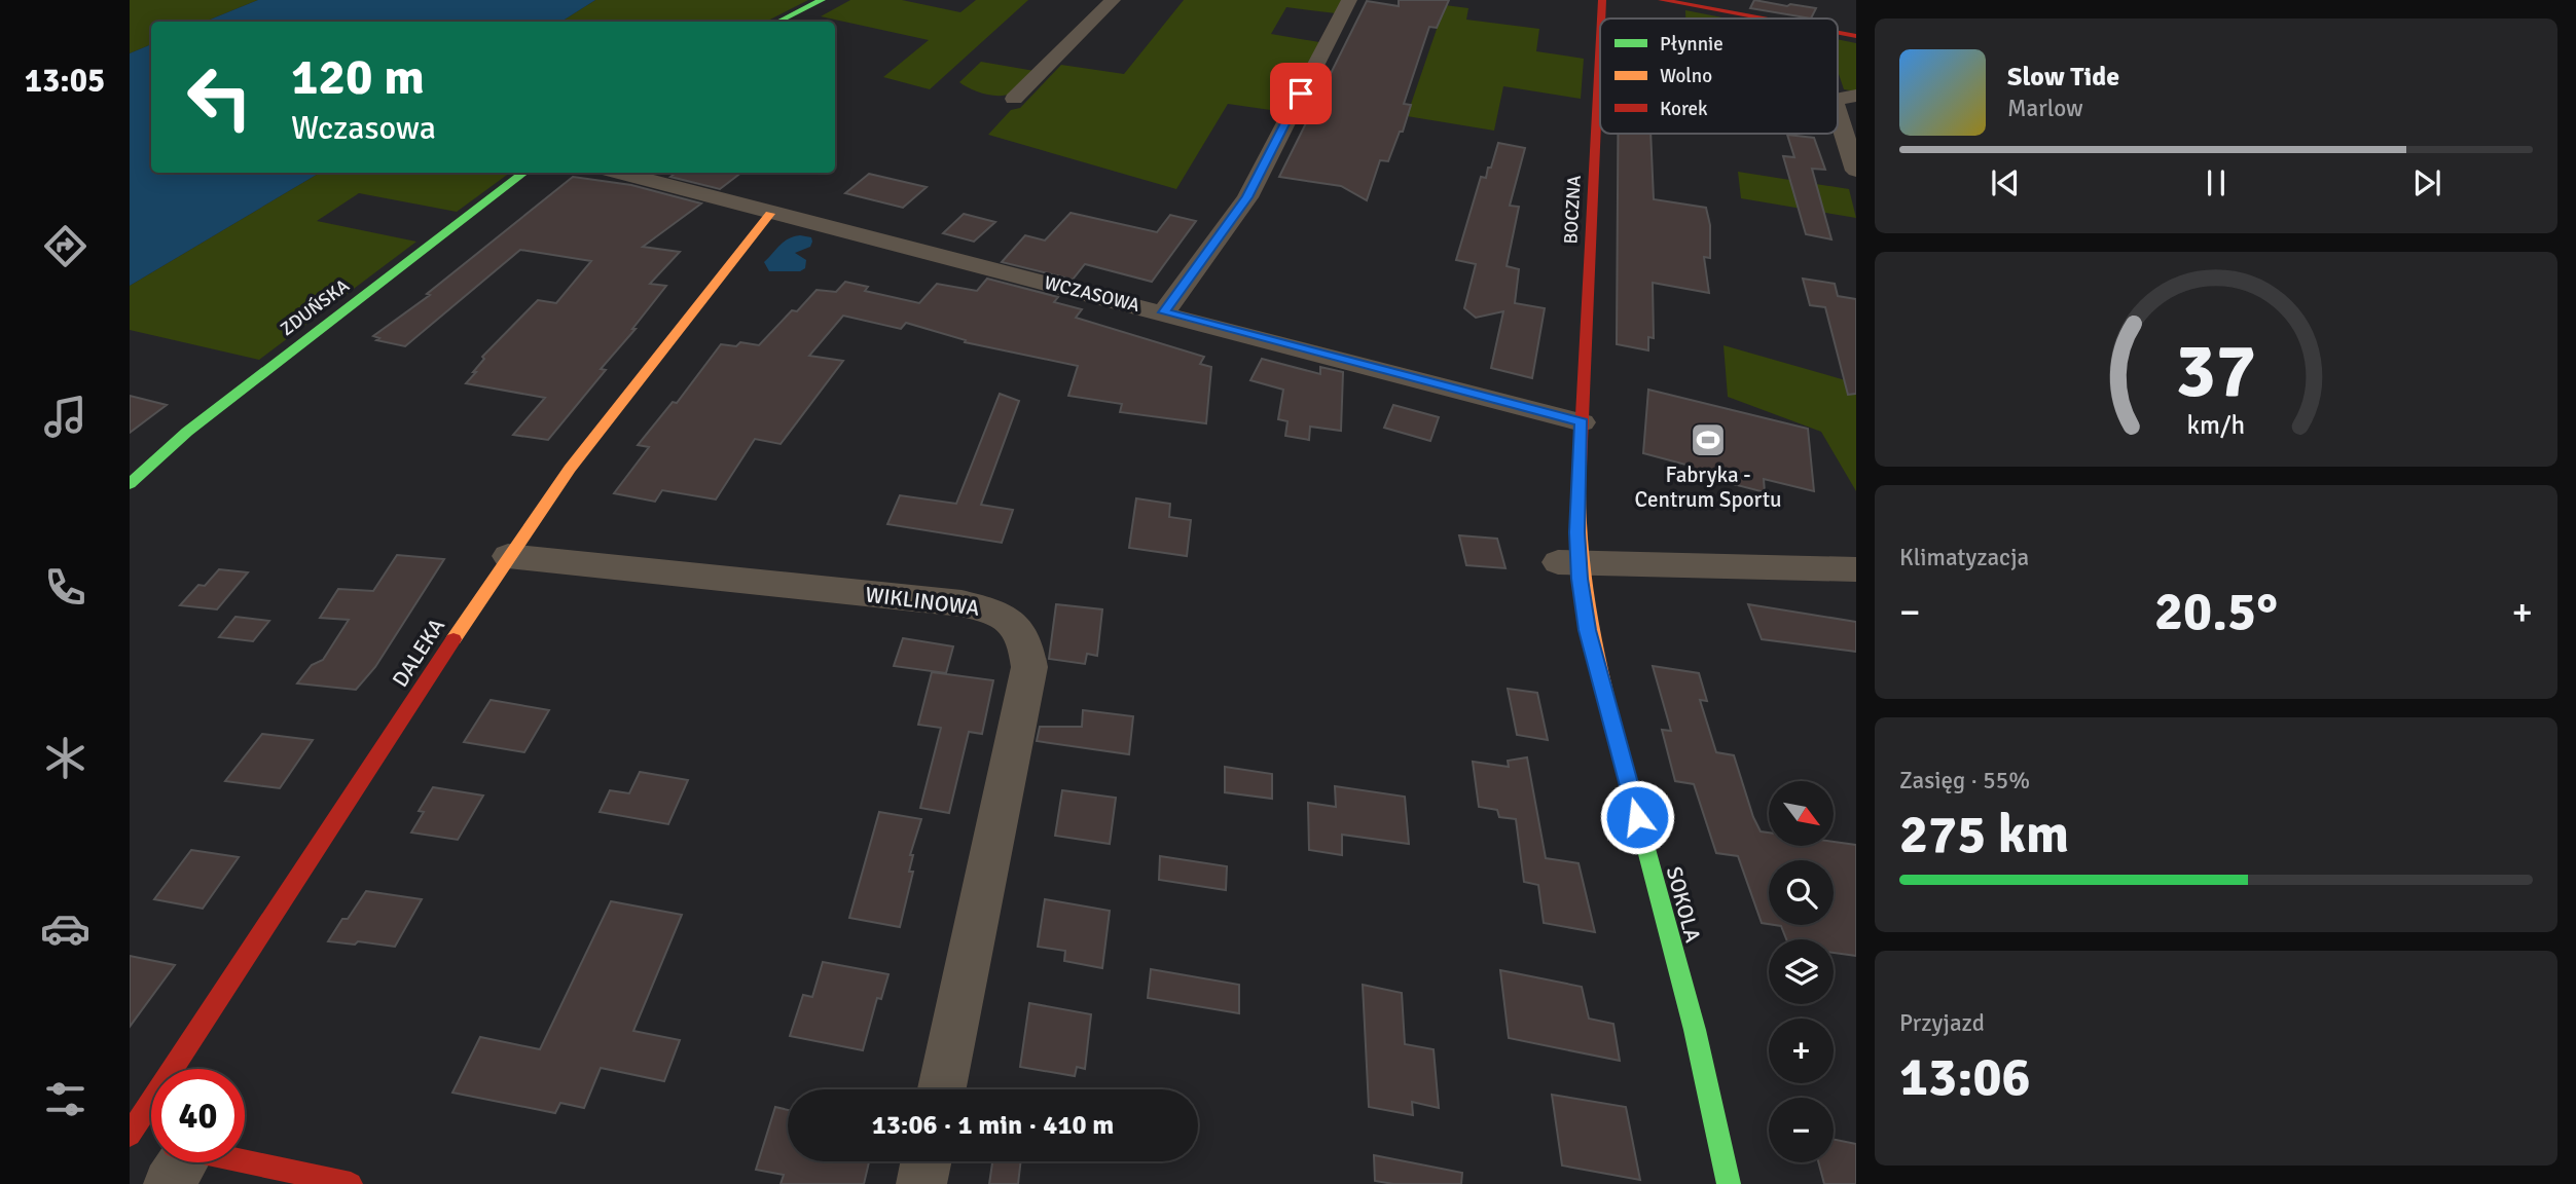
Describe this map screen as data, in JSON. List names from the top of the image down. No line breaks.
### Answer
{"streets":{"street":["BOCZNA","WCZASOWA","ZDUŃSKA","WIKLINOWA","DALEKA","SOKOLA"]},"crossings":[["BOCZNA","WCZASOWA"],["BOCZNA","SOKOLA"],["WCZASOWA","DALEKA"],["WCZASOWA","SOKOLA"],["WIKLINOWA","DALEKA"]],"places":{"sports":["Fabryka - Centrum Sportu"]},"legend":["Płynnie","Wolno","Korek"],"north":"bottom right","page":{"tabs":"13:05","turn":["120 m","Wczasowa"],"song":["Slow Tide","Marlow"],"tile":["Klimatyzacja",["Zasięg · 55%","275 km"],["Przyjazd","13:06"]],"heat":["−","20.5°","+"],"map_buttons":["+","−"],"limit":"40","trip":"13:06 · 1 min · 410 m","gauge":["37","km/h"]}}
